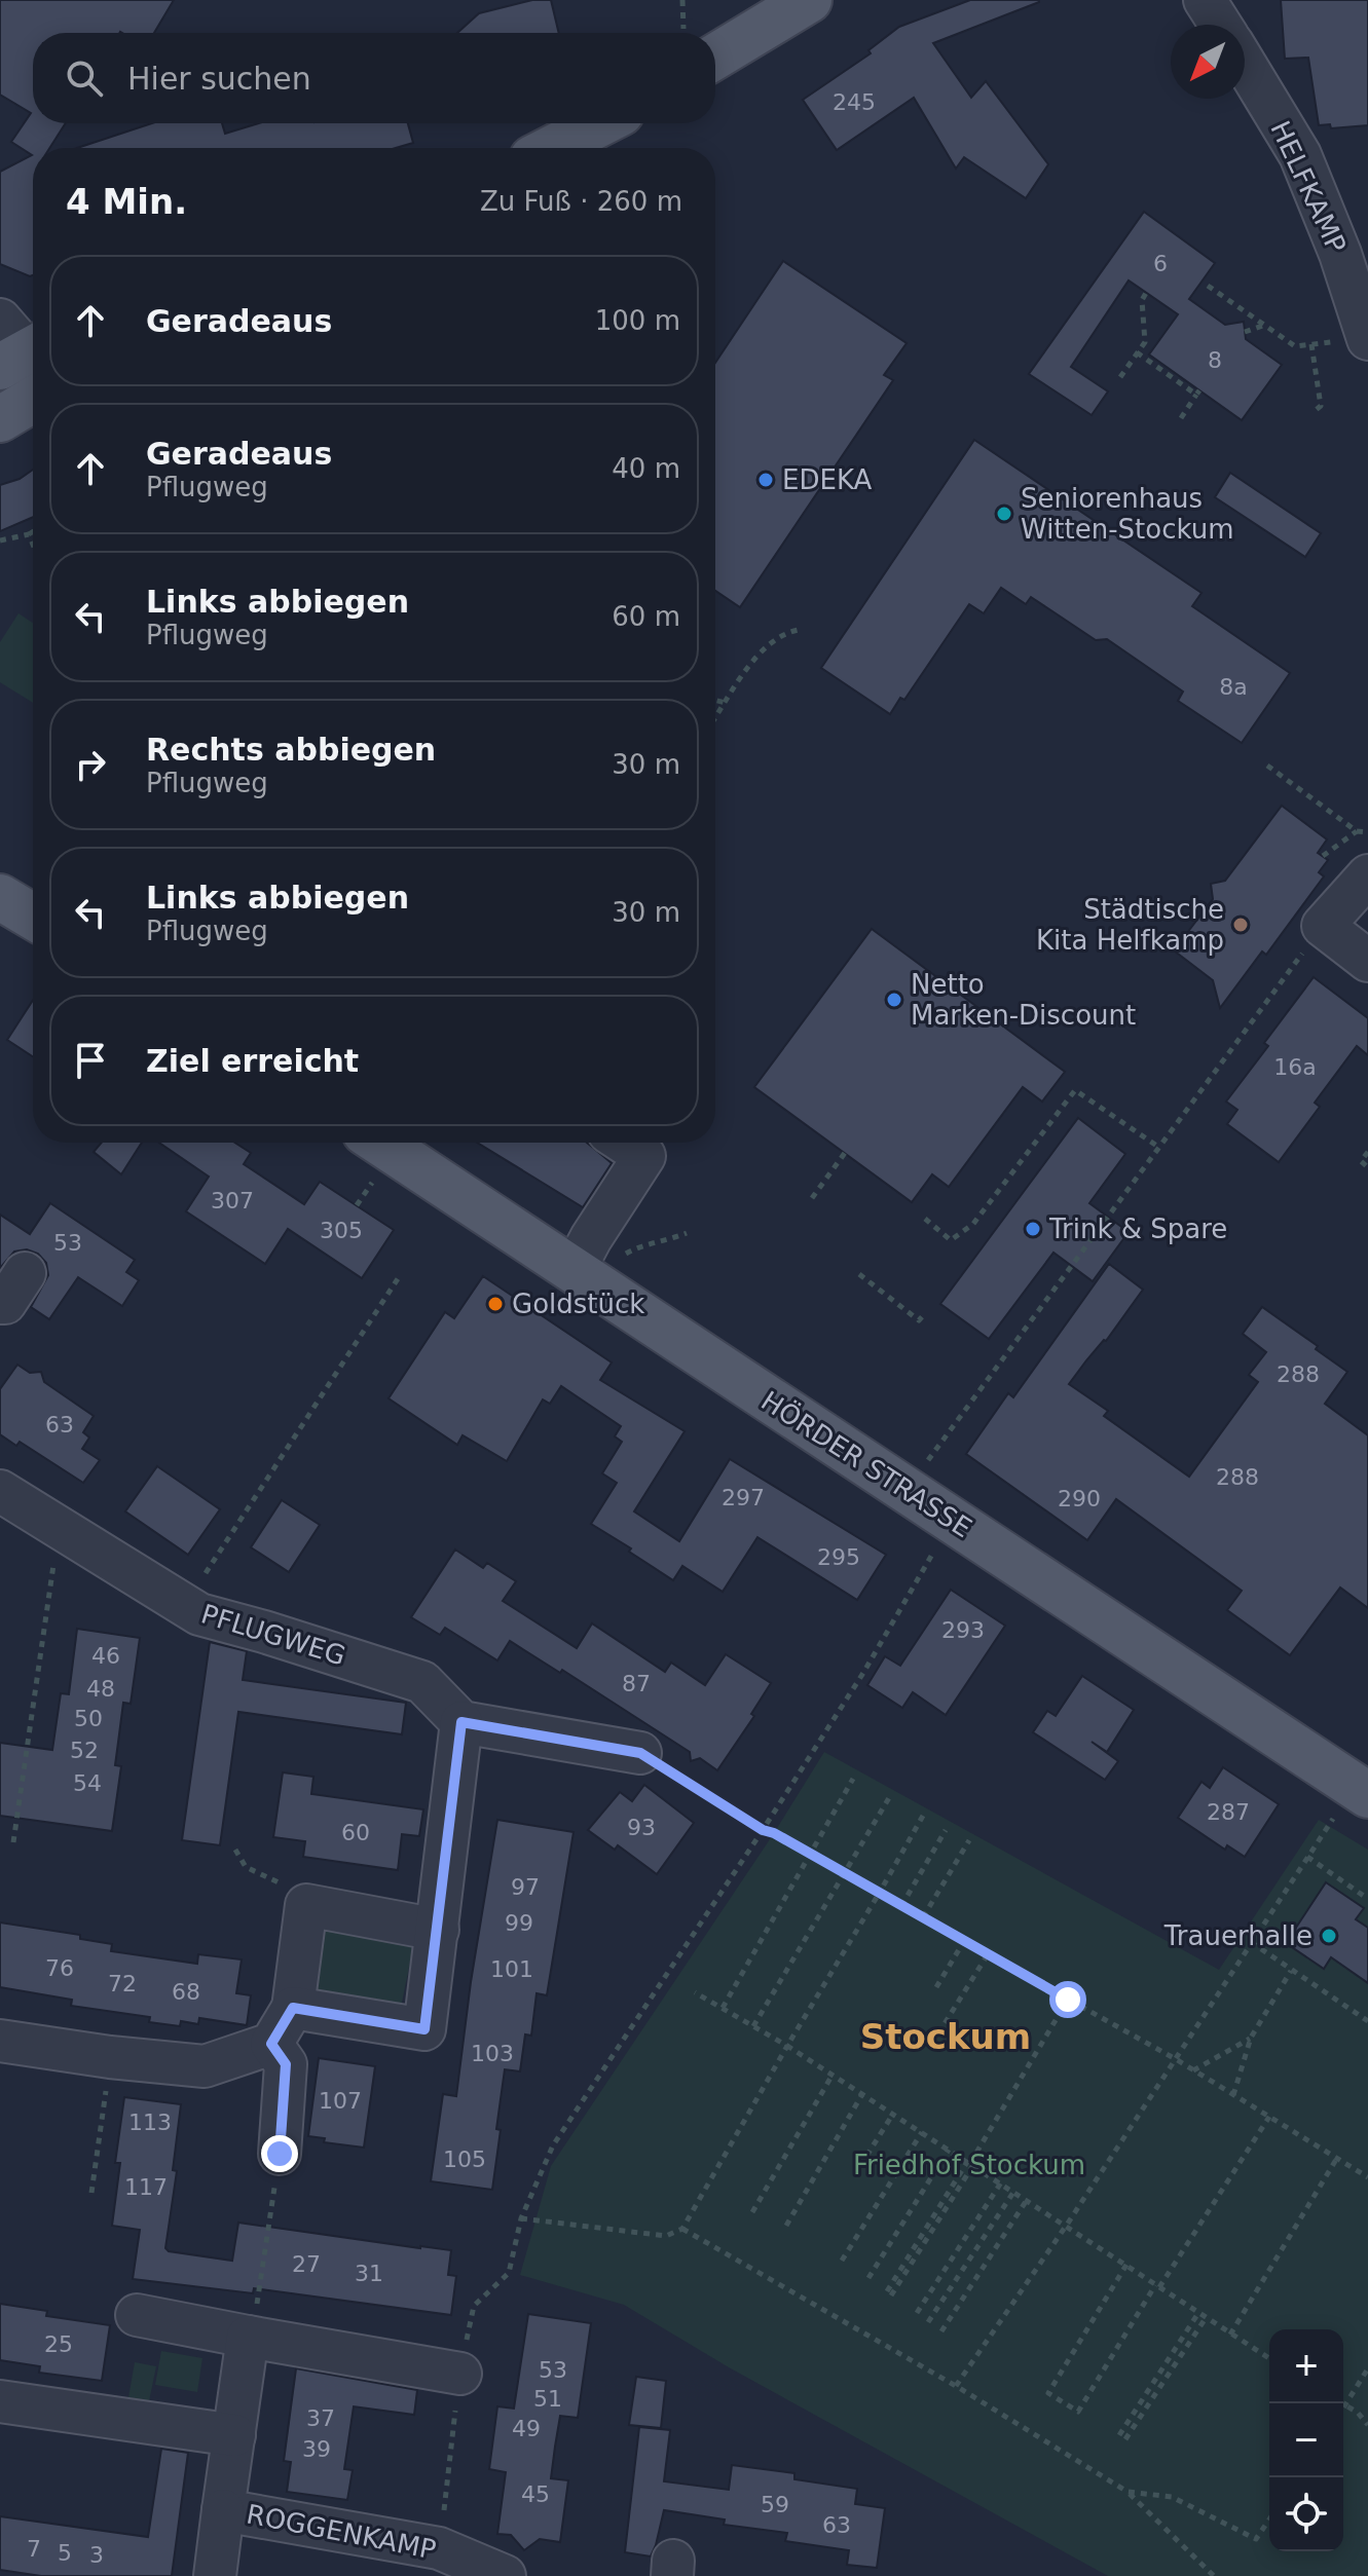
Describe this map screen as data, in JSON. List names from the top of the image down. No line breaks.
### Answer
{"streets":{"main road":["HÖRDER STRASSE"],"street":["HELFKAMP","PFLUGWEG","ROGGENKAMP"]},"districts":["Stockum"],"parks":["Friedhof Stockum"],"places":["EDEKA","Seniorenhaus Witten-Stockum","Städtische Kita Helfkamp","Netto Marken-Discount","Trink & Spare","Goldstück","Trauerhalle"],"house_numbers":["245","6","8","8a","16a","307","305","53","288","63","288","297","290","295","293","46","87","48","50","52","54","287","93","60","97","99","76","101","72","68","103","107","113","105","117","27","31","25","53","51","37","49","39","45","59","63","7","5","3"],"north":"bottom left","page":{"search":"Hier suchen","heading":["4 Min.","Zu Fuß · 260 m"],"list":[["Geradeaus","100 m"],["Geradeaus","Pflugweg","40 m"],["Links abbiegen","Pflugweg","60 m"],["Rechts abbiegen","Pflugweg","30 m"],["Links abbiegen","Pflugweg","30 m"],"Ziel erreicht"],"map_buttons":["+","−"]}}
